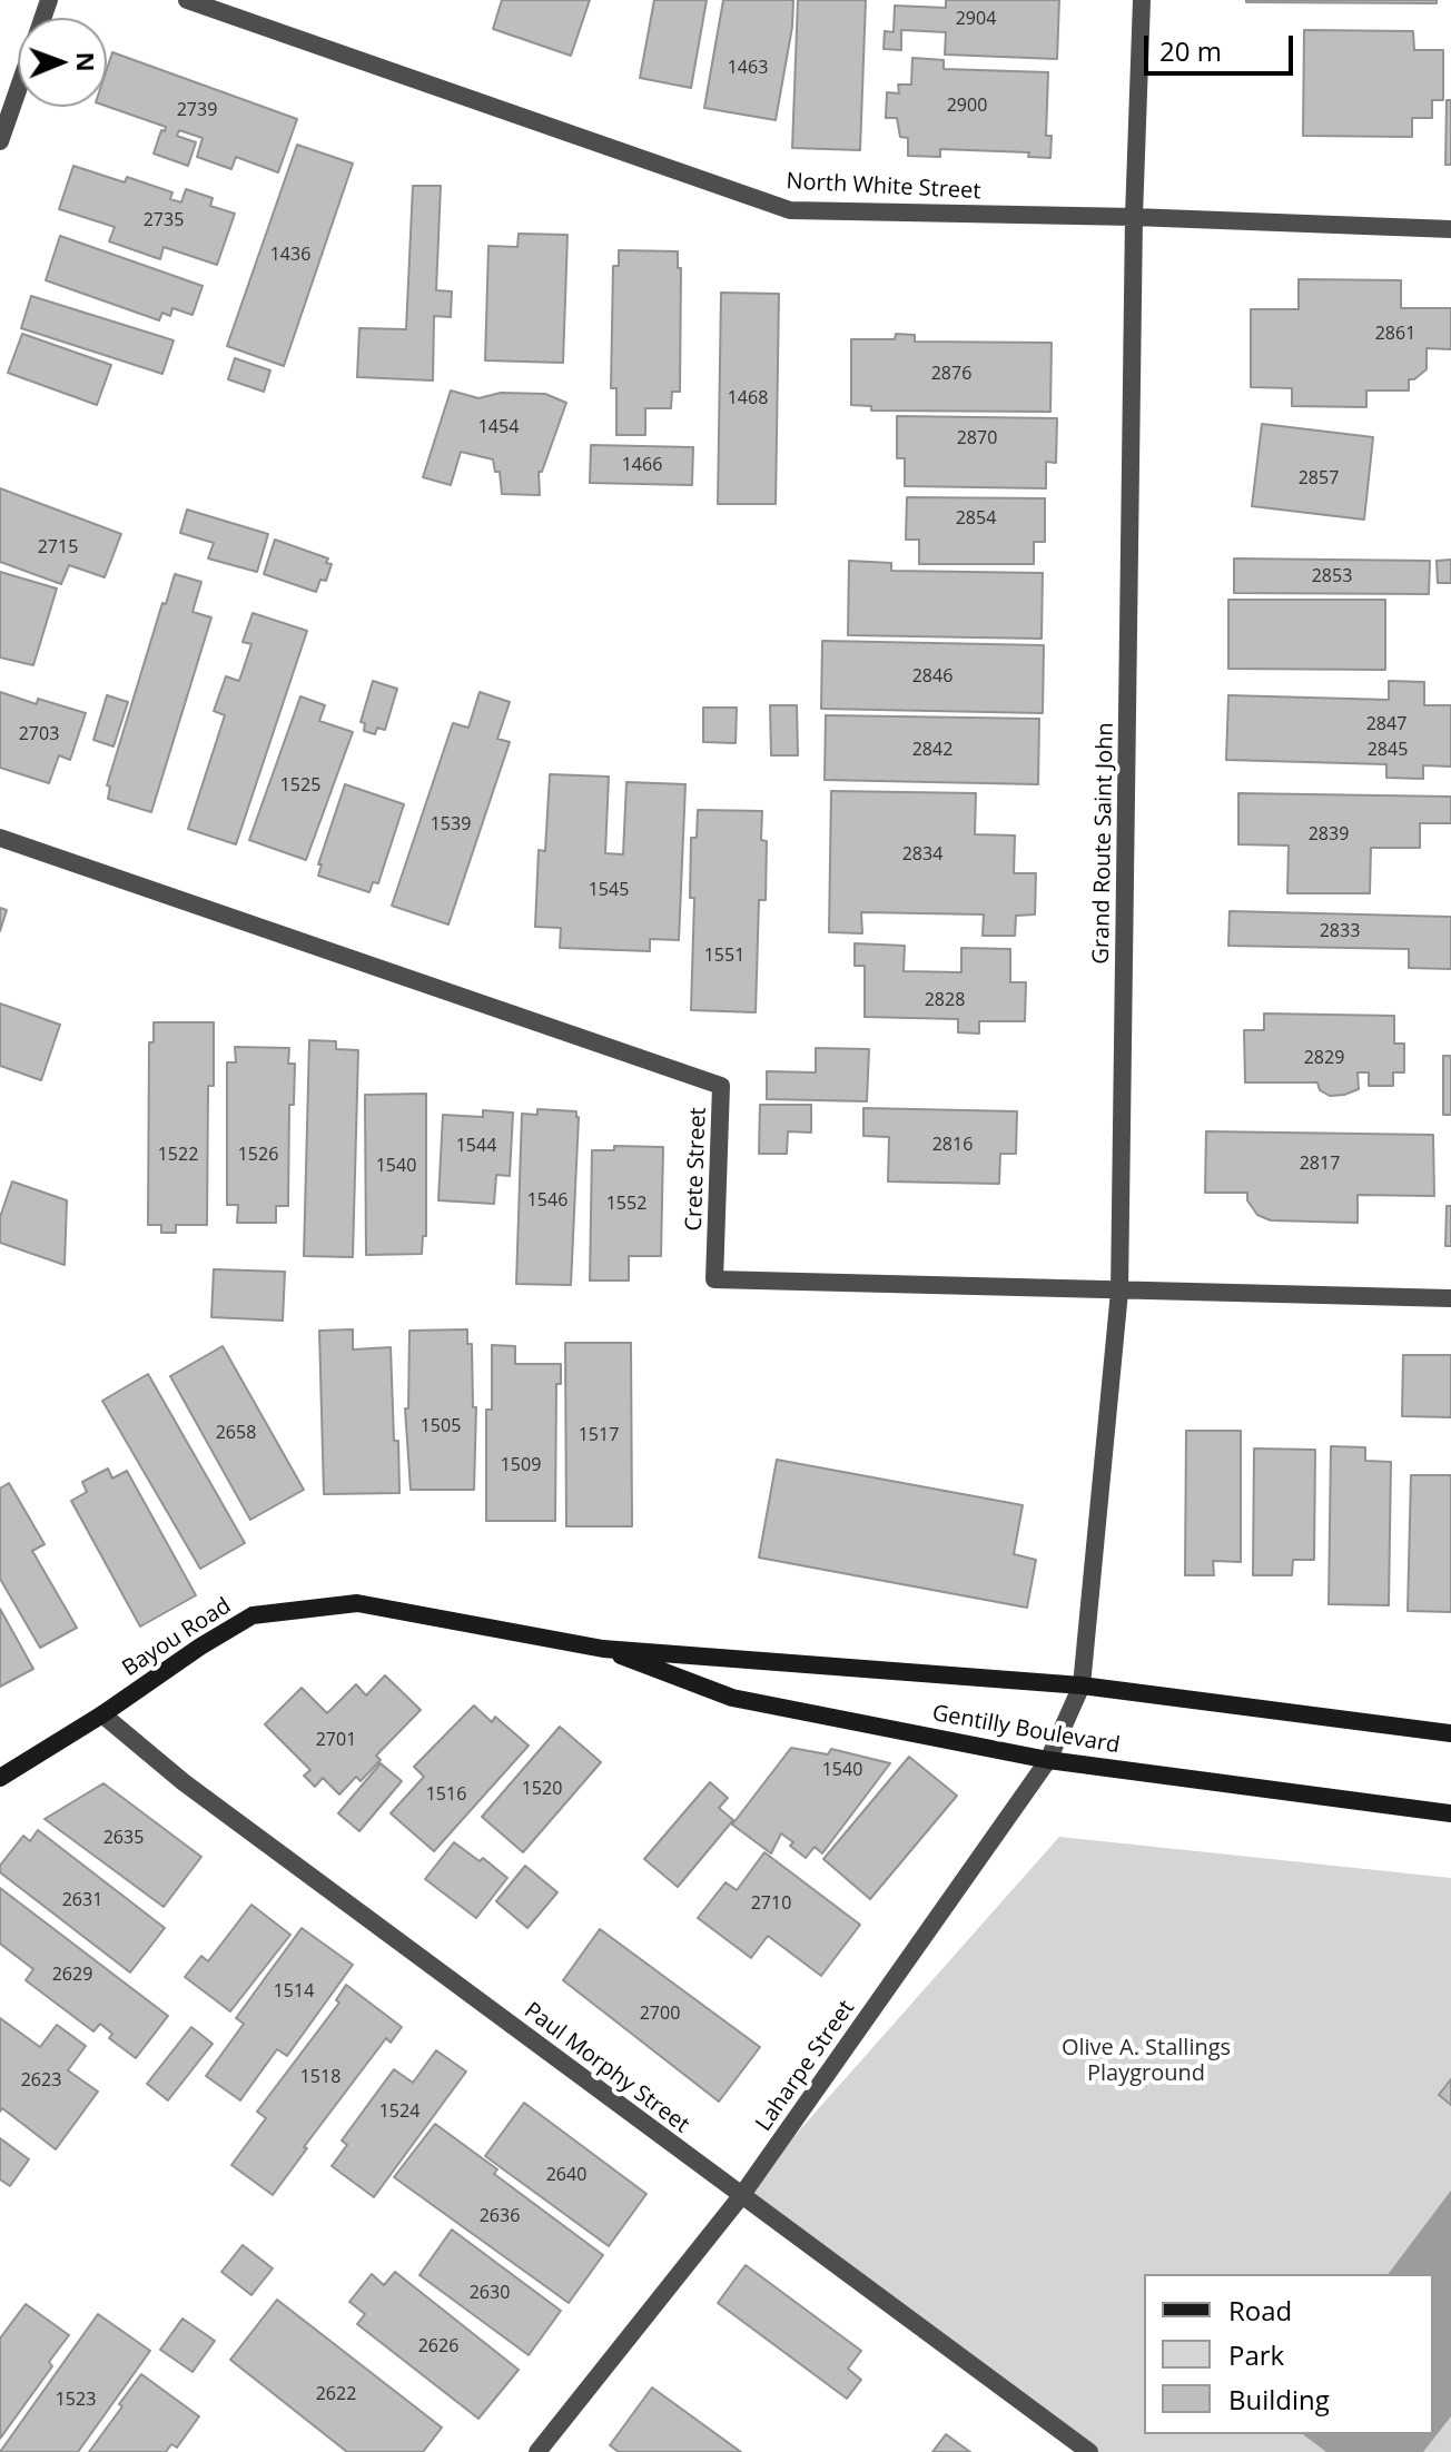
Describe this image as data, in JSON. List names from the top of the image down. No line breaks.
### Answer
{"streets":{"main road":["Bayou Road","Gentilly Boulevard"],"street":["North White Street","Grand Route Saint John","Crete Street","Laharpe Street","Paul Morphy Street"]},"crossings":[["North White Street","Grand Route Saint John"],["Grand Route Saint John","Crete Street"],["Grand Route Saint John","Gentilly Boulevard"],["Grand Route Saint John","Laharpe Street"],["Bayou Road","Gentilly Boulevard"],["Bayou Road","Paul Morphy Street"],["Gentilly Boulevard","Laharpe Street"],["Laharpe Street","Paul Morphy Street"]],"parks":["Olive A. Stallings Playground"],"house_numbers":["2904","1463","2900","2739","2735","1436","2861","2876","1468","1454","2870","1466","2857","2854","2715","2853","2846","2847","2703","2842","2845","1525","1539","2839","2834","1545","2833","1551","2828","2829","2816","1544","1522","1526","2817","1540","1546","1552","1505","2658","1517","1509","2701","1540","1520","1516","2635","2631","2710","2629","1514","2700","1518","2623","1524","2640","2636","2630","2626","2622","1523"],"legend":["Road","Park","Building"],"scale_bar":"20 m","north":"right"}
